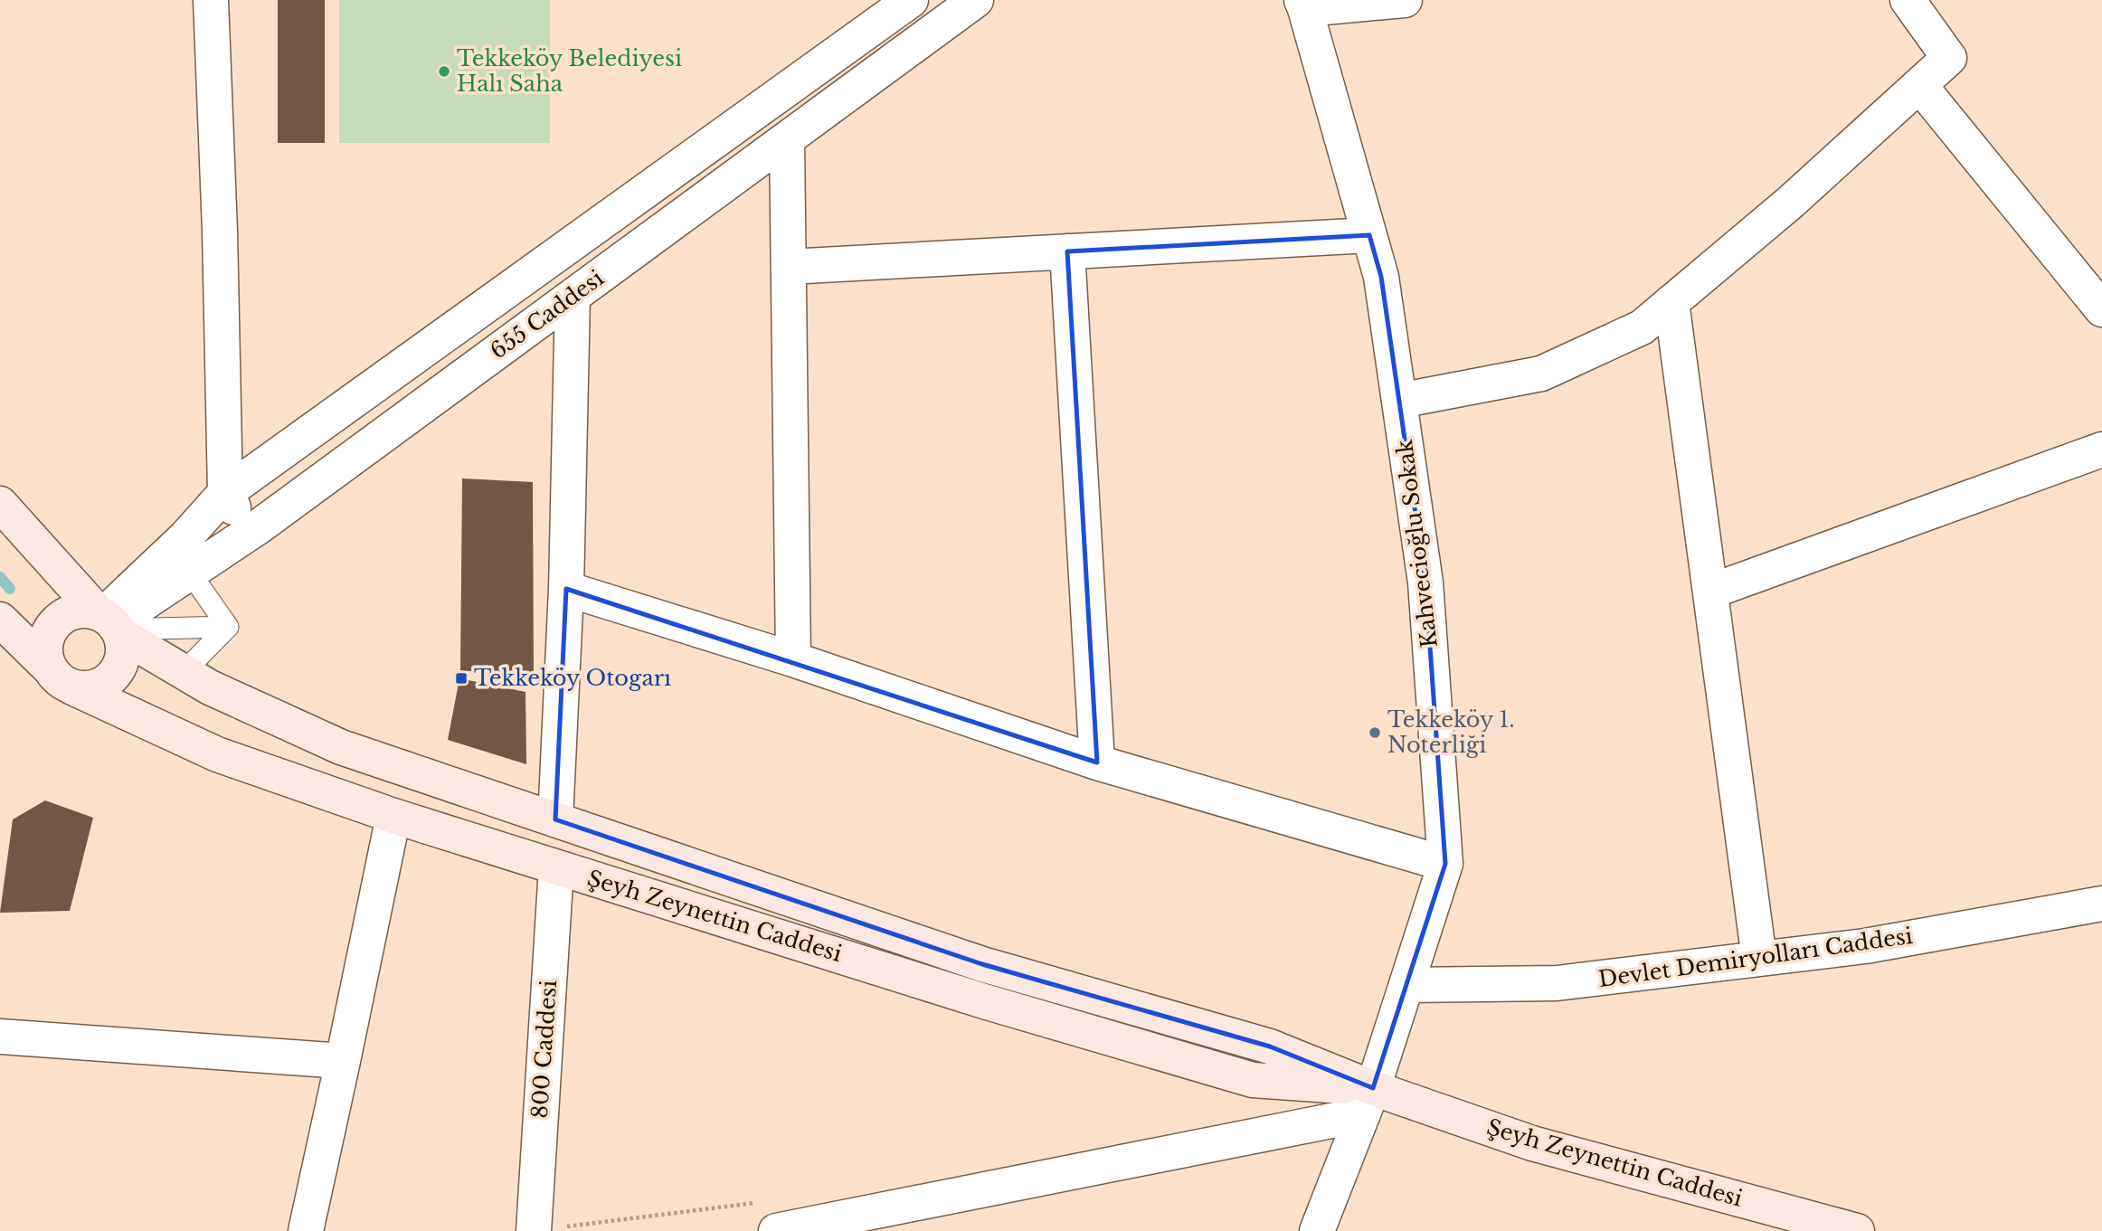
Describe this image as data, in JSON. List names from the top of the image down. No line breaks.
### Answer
{"streets":{"main road":["Şeyh Zeynettin Caddesi"],"street":["655 Caddesi","Kahvecioğlu Sokak","Devlet Demiryolları Caddesi","800 Caddesi"]},"crossings":[["655 Caddesi","Şeyh Zeynettin Caddesi"],["Kahvecioğlu Sokak","Şeyh Zeynettin Caddesi"],["Kahvecioğlu Sokak","Devlet Demiryolları Caddesi"],["Şeyh Zeynettin Caddesi","800 Caddesi"]],"places":{"other":["Tekkeköy Belediyesi Halı Saha","Tekkeköy 1. Noterliği"],"transit":["Tekkeköy Otogarı"]}}
